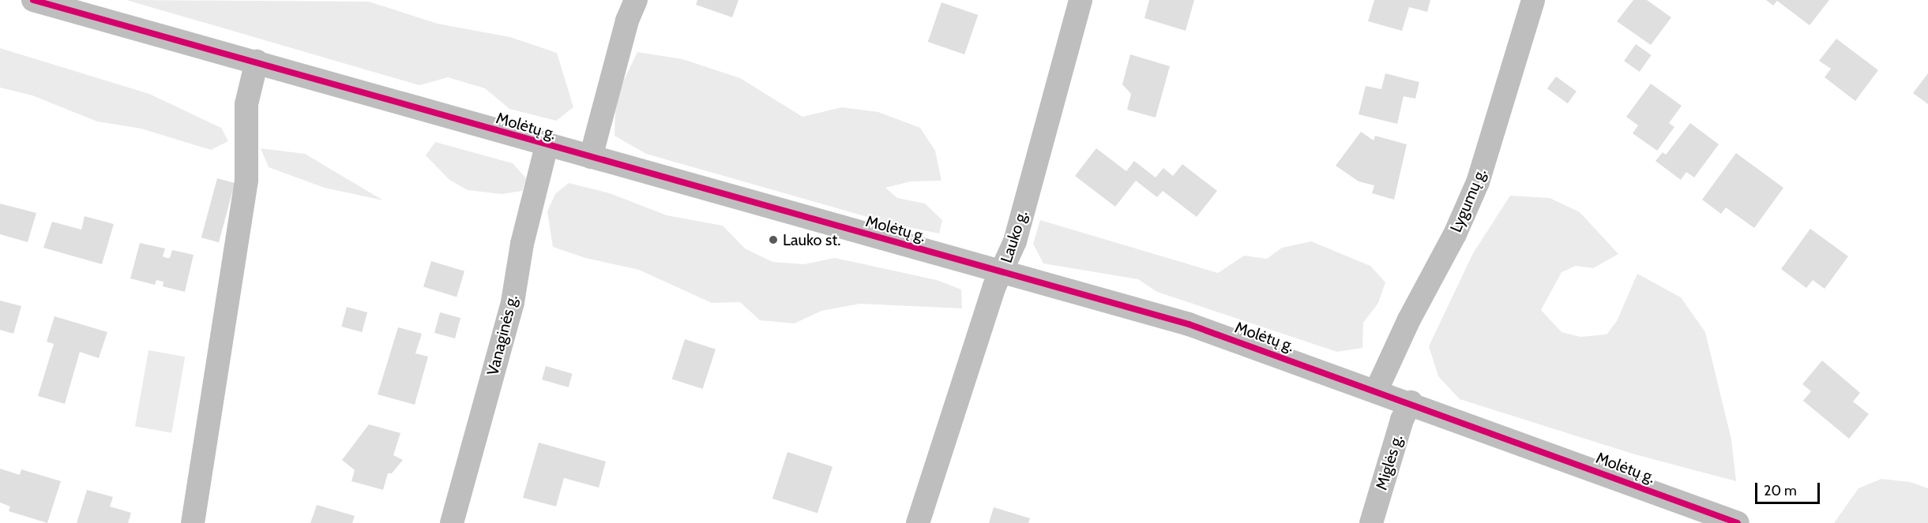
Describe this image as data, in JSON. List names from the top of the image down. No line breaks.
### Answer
{"streets":{"street":["Molėtų g.","Lygumų g.","Lauko g.","Vanaginės g.","Miglės g."]},"crossings":[["Molėtų g.","Lygumų g."],["Molėtų g.","Lauko g."],["Molėtų g.","Vanaginės g."],["Molėtų g.","Miglės g."]],"places":["Lauko st."],"scale_bar":"20 m"}
